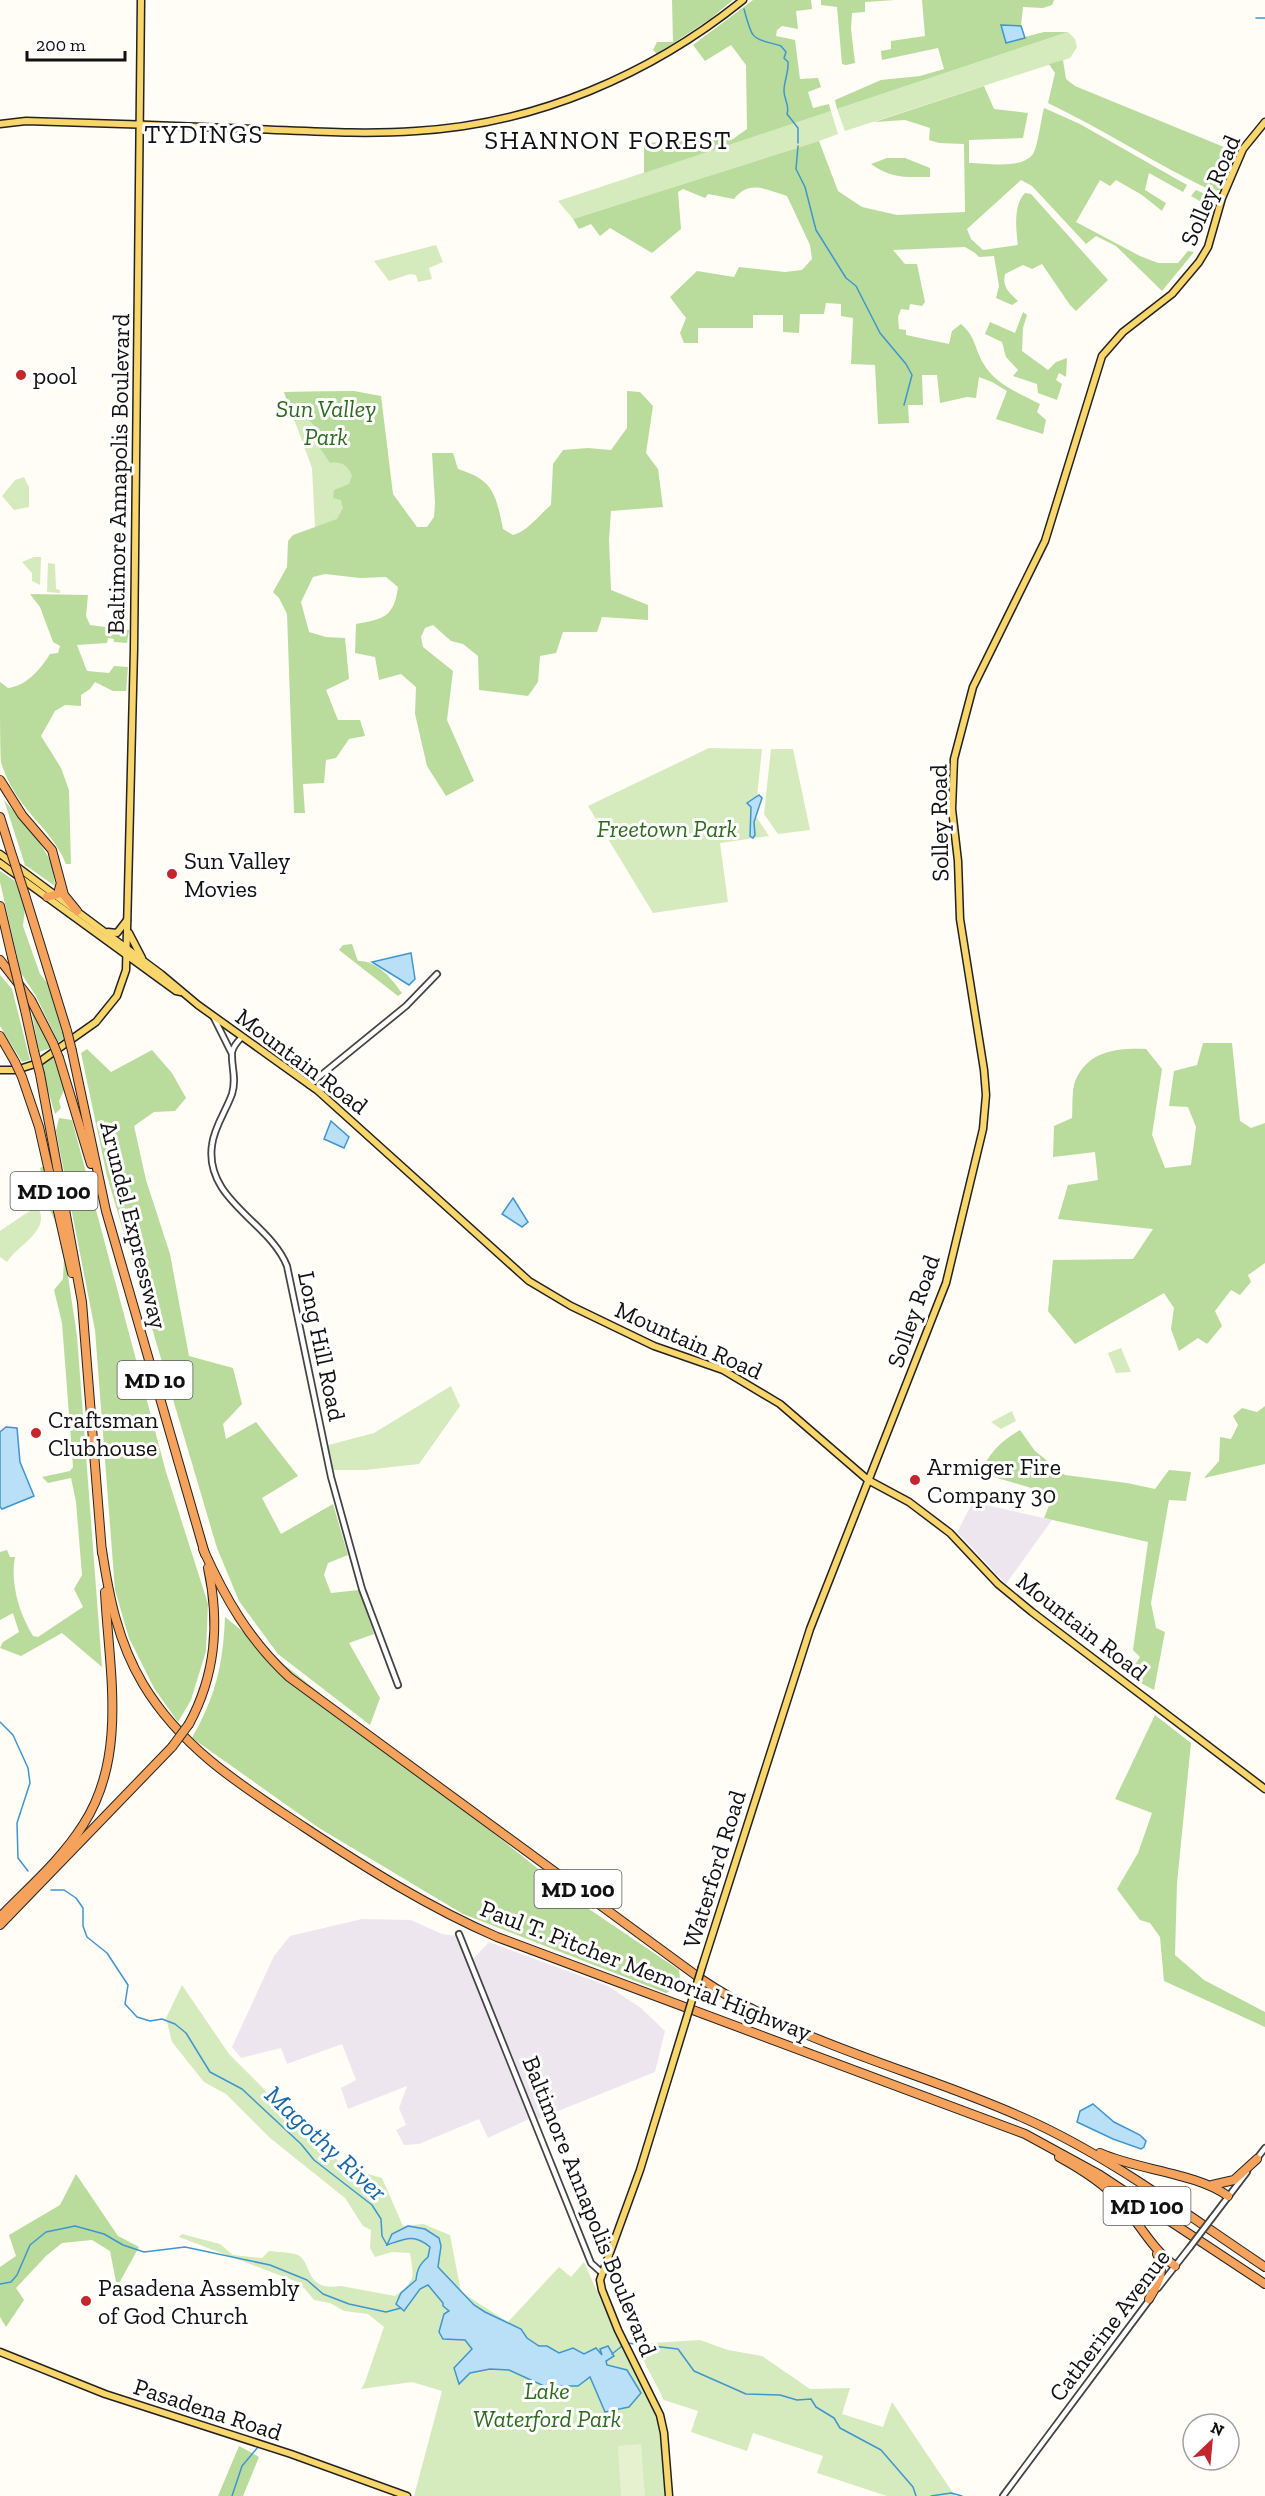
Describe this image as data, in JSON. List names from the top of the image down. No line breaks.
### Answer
{"streets":{"highway":["MD 100","Arundel Expressway","MD 10","Paul T. Pitcher Memorial Highway"],"main road":["Solley Road","Baltimore Annapolis Boulevard","Mountain Road","Waterford Road","Pasadena Road"],"street":["Long Hill Road","Catherine Avenue"]},"crossings":[["Solley Road","Mountain Road"],["Solley Road","Waterford Road"],["Baltimore Annapolis Boulevard","Mountain Road"],["Baltimore Annapolis Boulevard","Waterford Road"],["Mountain Road","Waterford Road"],["MD 100","Arundel Expressway"],["MD 100","MD 10"],["Arundel Expressway","Paul T. Pitcher Memorial Highway"],["MD 10","Paul T. Pitcher Memorial Highway"]],"districts":["TYDINGS","SHANNON FOREST"],"water":["Magothy River"],"parks":["Sun Valley Park","Freetown Park","Lake Waterford Park"],"places":["pool","Sun Valley Movies","Craftsman Clubhouse","Armiger Fire Company 30","Pasadena Assembly of God Church"],"scale_bar":"200 m","north":"top right"}
